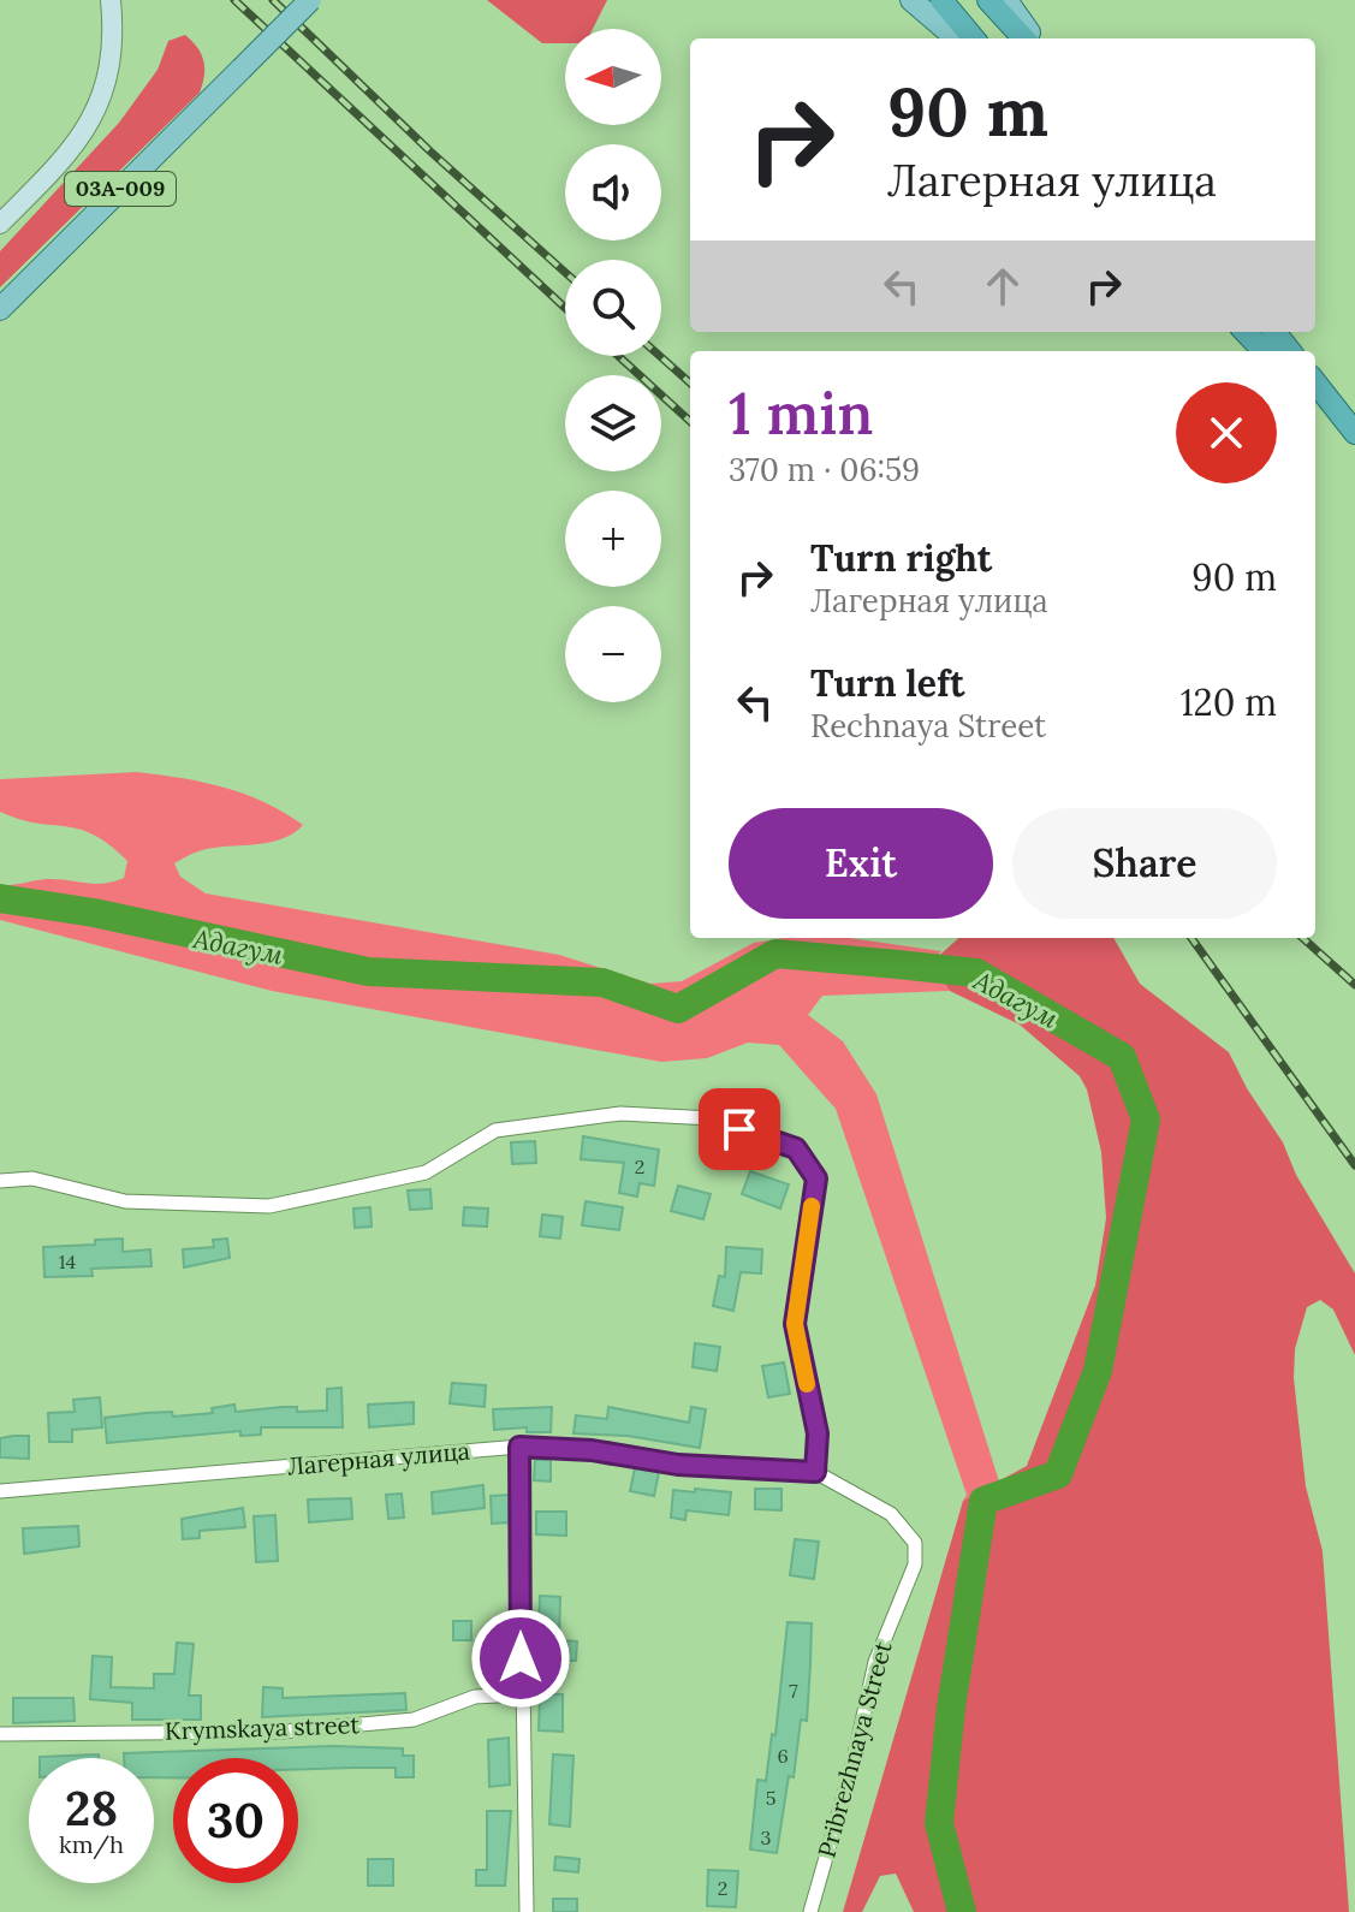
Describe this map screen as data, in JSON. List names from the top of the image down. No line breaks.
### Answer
{"streets":{"main road":["03А-009"],"street":["Лагерная улица","Krymskaya street","Pribrezhnaya Street"]},"crossings":[["Лагерная улица","Pribrezhnaya Street"]],"water":["Адагум"],"house_numbers":["2","14","7","6","5","3","2"],"north":"left","page":{"map_buttons":["+","−"],"turn":["90 m","Лагерная улица"],"heading":["1 min","370 m · 06:59"],"list":[{"name":"Turn right","note":"Лагерная улица","value":"90 m"},{"name":"Turn left","note":"Rechnaya Street","value":"120 m"}],"buttons":["Exit","Share"],"speed":"28 km/h","limit":"30"}}
